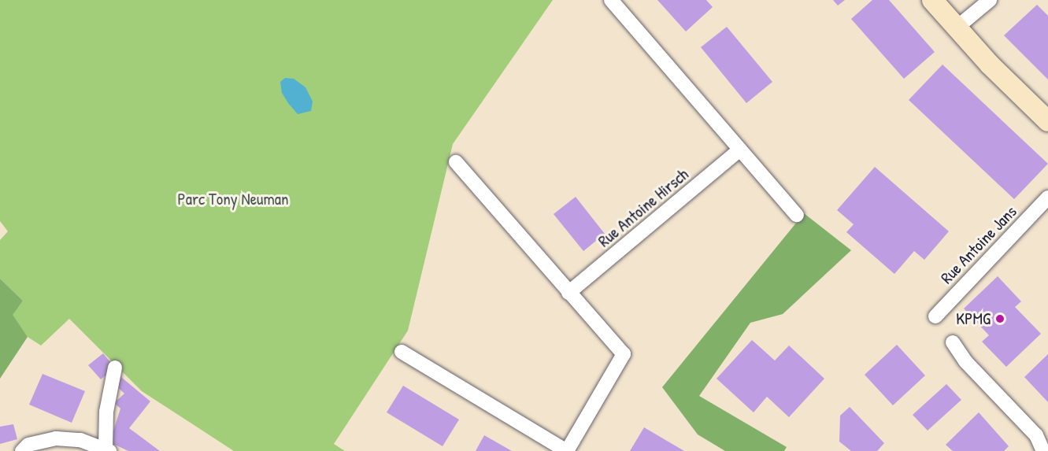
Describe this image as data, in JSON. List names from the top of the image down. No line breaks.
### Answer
{"streets":{"street":["Rue Antoine Hirsch","Rue Antoine Jans"]},"parks":["Parc Tony Neuman"],"places":["KPMG"]}
